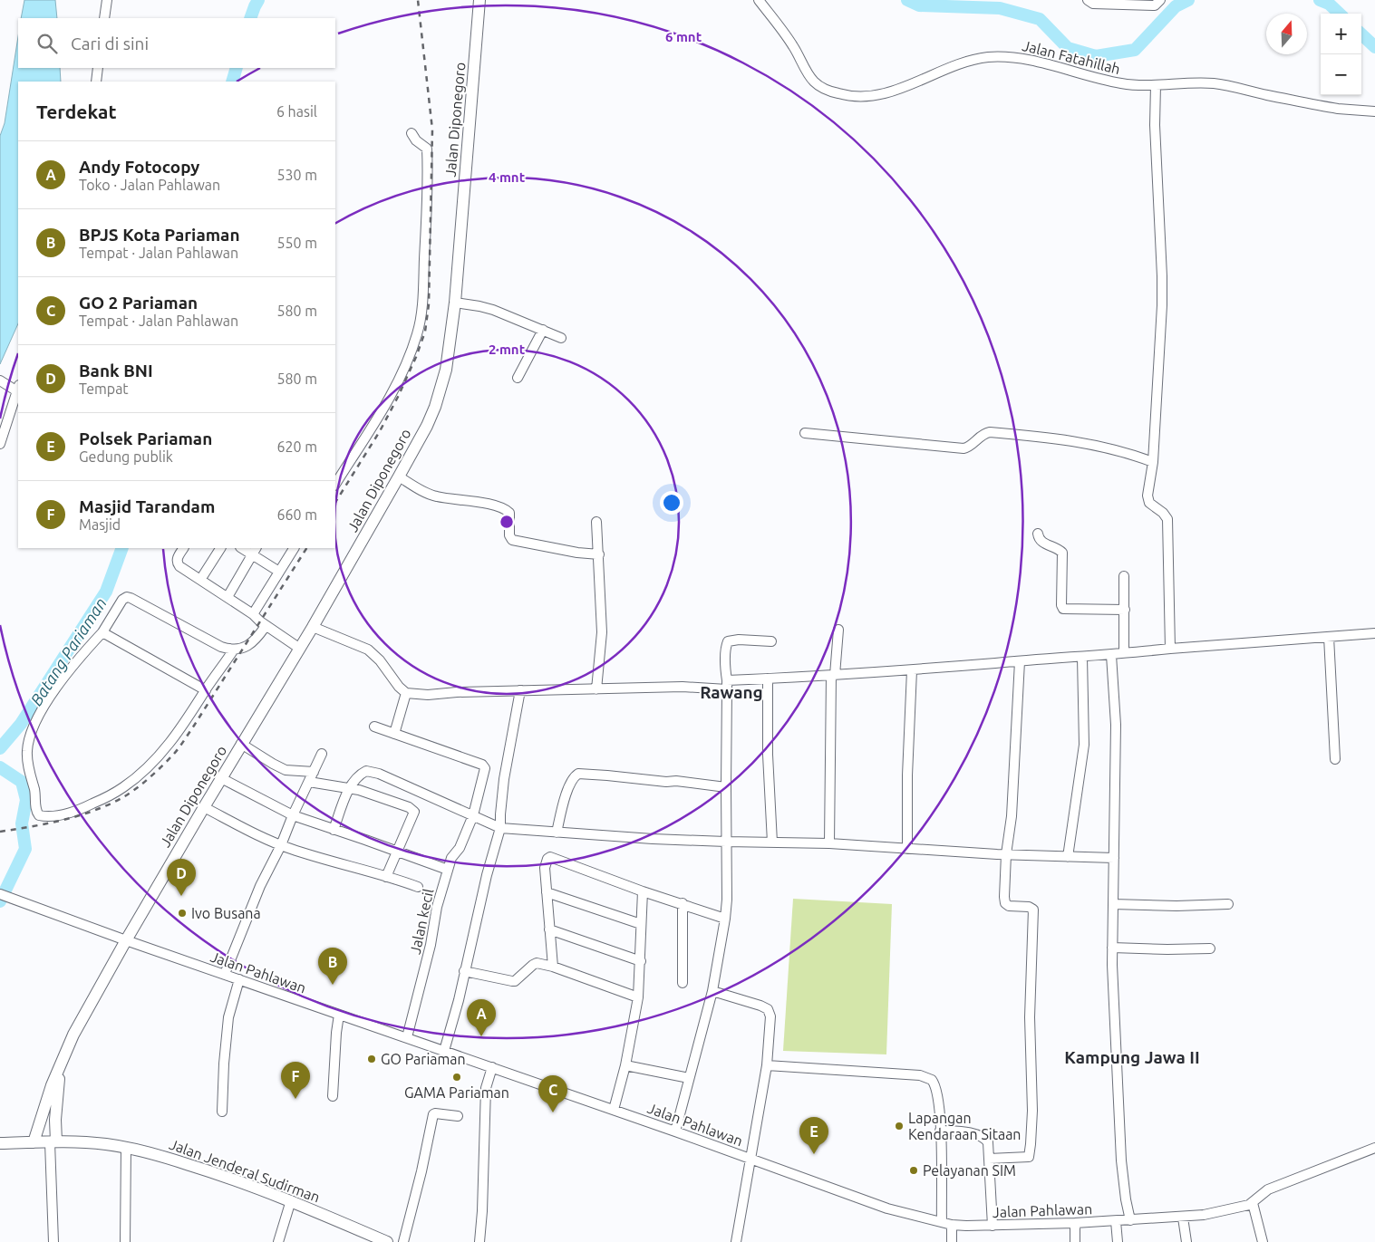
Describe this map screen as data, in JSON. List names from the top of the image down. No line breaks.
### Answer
{"streets":{"main road":["Jalan Diponegoro","Jalan Jenderal Sudirman"],"street":["Jalan Fatahillah","Jalan kecil","Jalan Pahlawan"]},"crossings":[["Jalan Diponegoro","Jalan Pahlawan"],["Jalan Diponegoro","Jalan Jenderal Sudirman"],["Jalan kecil","Jalan Pahlawan"]],"districts":["Rawang","Kampung Jawa II"],"water":["Batang Pariaman"],"places":["Ivo Busana","GO Pariaman","GAMA Pariaman","Lapangan Kendaraan Sitaan","Pelayanan SIM"],"north":"top","page":{"map_buttons":["+","−"],"search":"Cari di sini","heading":["Terdekat","6 hasil"],"list":[{"mark":"A","name":"Andy Fotocopy","note":"Toko · Jalan Pahlawan","value":"530 m"},{"mark":"B","name":"BPJS Kota Pariaman","note":"Tempat · Jalan Pahlawan","value":"550 m"},{"mark":"C","name":"GO 2 Pariaman","note":"Tempat · Jalan Pahlawan","value":"580 m"},{"mark":"D","name":"Bank BNI","note":"Tempat","value":"580 m"},{"mark":"E","name":"Polsek Pariaman","note":"Gedung publik","value":"620 m"},{"mark":"F","name":"Masjid Tarandam","note":"Masjid","value":"660 m"}],"pins":["D","B","A","F","C","E"]},"rings":["6 mnt","4 mnt","2 mnt"]}
